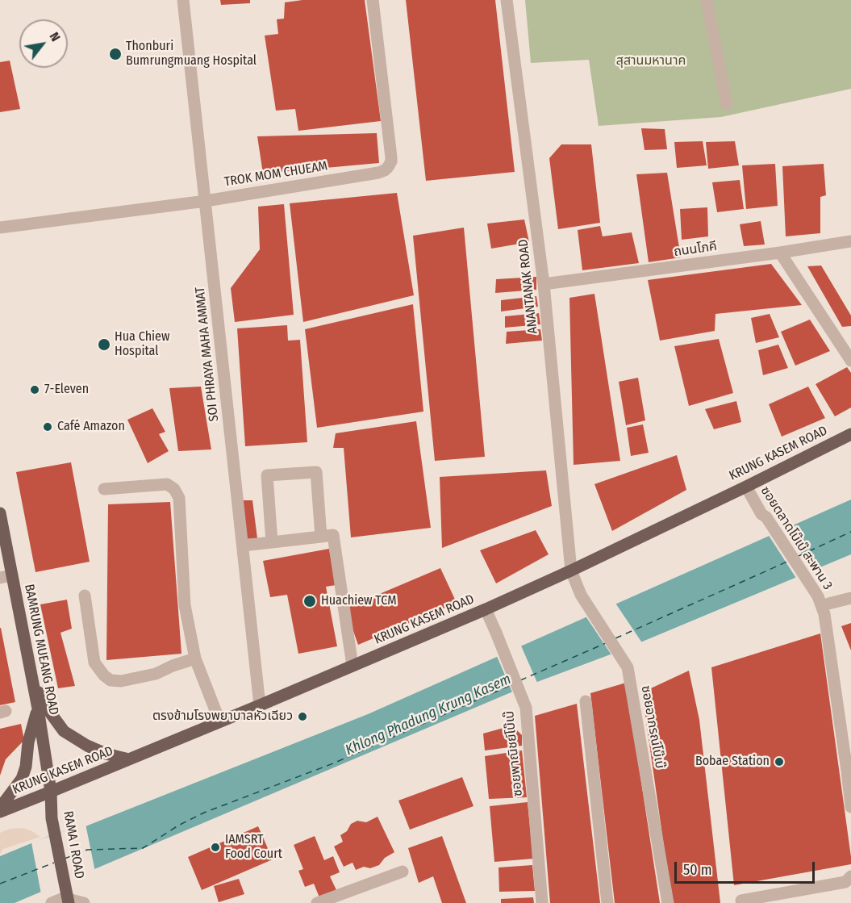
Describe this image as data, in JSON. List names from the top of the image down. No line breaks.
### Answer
{"streets":{"main road":["KRUNG KASEM ROAD","BAMRUNG MUEANG ROAD","RAMA I ROAD"],"street":["TROK MOM CHUEAM","ถนนโภคี","ANANTANAK ROAD","SOI PHRAYA MAHA AMMAT","ซอยตลาดโบ๊เบ๊ สะพาน 3","ซอยอาภรณ์โบ๊เบ๊","ซอยพาณิชย์โบ๊เบ๊"]},"crossings":[["TROK MOM CHUEAM","SOI PHRAYA MAHA AMMAT"],["ถนนโภคี","ANANTANAK ROAD"],["ANANTANAK ROAD","KRUNG KASEM ROAD"],["ANANTANAK ROAD","ซอยอาภรณ์โบ๊เบ๊"],["SOI PHRAYA MAHA AMMAT","KRUNG KASEM ROAD"],["KRUNG KASEM ROAD","ซอยตลาดโบ๊เบ๊ สะพาน 3"],["KRUNG KASEM ROAD","BAMRUNG MUEANG ROAD"],["KRUNG KASEM ROAD","ซอยอาภรณ์โบ๊เบ๊"],["KRUNG KASEM ROAD","ซอยพาณิชย์โบ๊เบ๊"],["KRUNG KASEM ROAD","RAMA I ROAD"],["BAMRUNG MUEANG ROAD","RAMA I ROAD"]],"water":["Khlong Phadung Krung Kasem"],"parks":["สุสานมหานาค"],"places":["Thonburi Bumrungmuang Hospital","Hua Chiew Hospital","7-Eleven","Café Amazon","Huachiew TCM","ตรงข้ามโรงพยาบาลหัวเฉียว","Bobae Station","IAMSRT Food Court"],"scale_bar":"50 m","north":"top right"}
